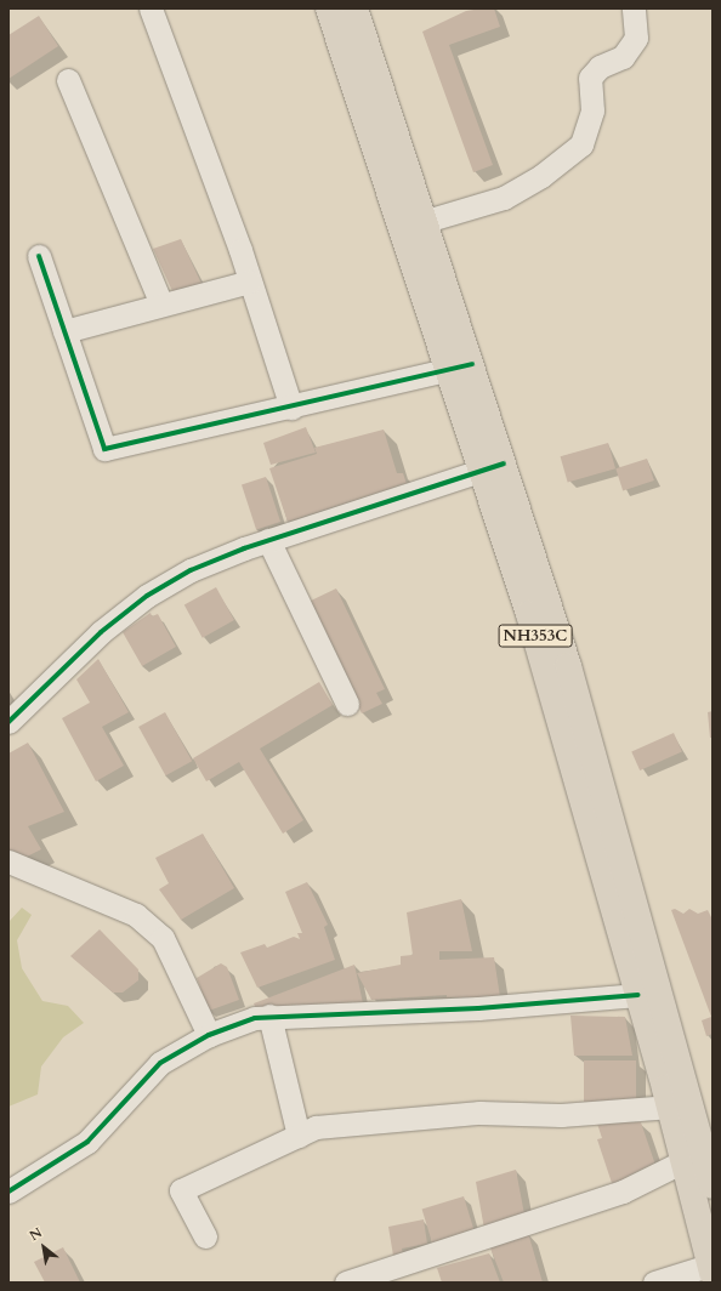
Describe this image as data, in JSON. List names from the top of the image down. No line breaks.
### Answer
{"streets":{"highway":["NH353C"]},"north":"top left"}
